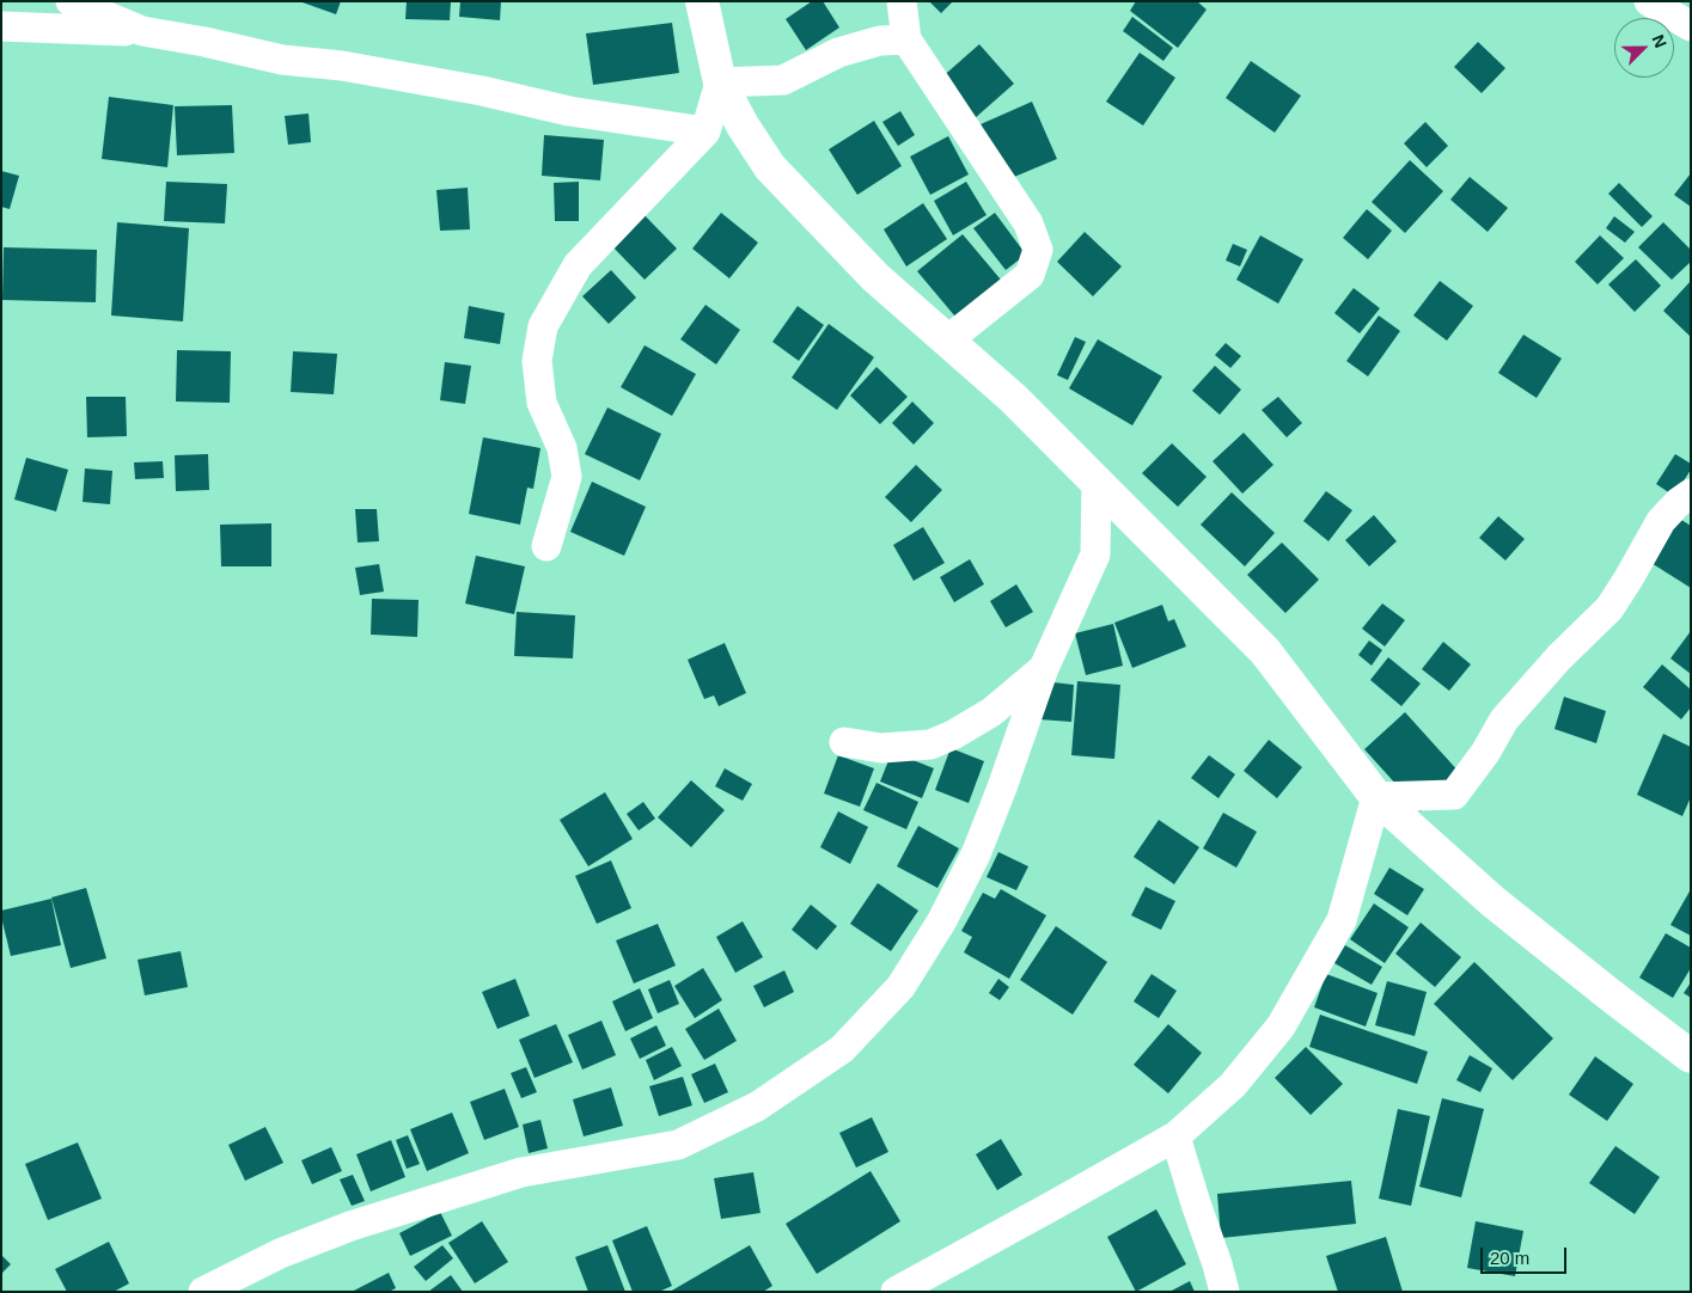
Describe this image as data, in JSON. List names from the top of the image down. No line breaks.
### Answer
{"scale_bar":"20 m","north":"top right"}
